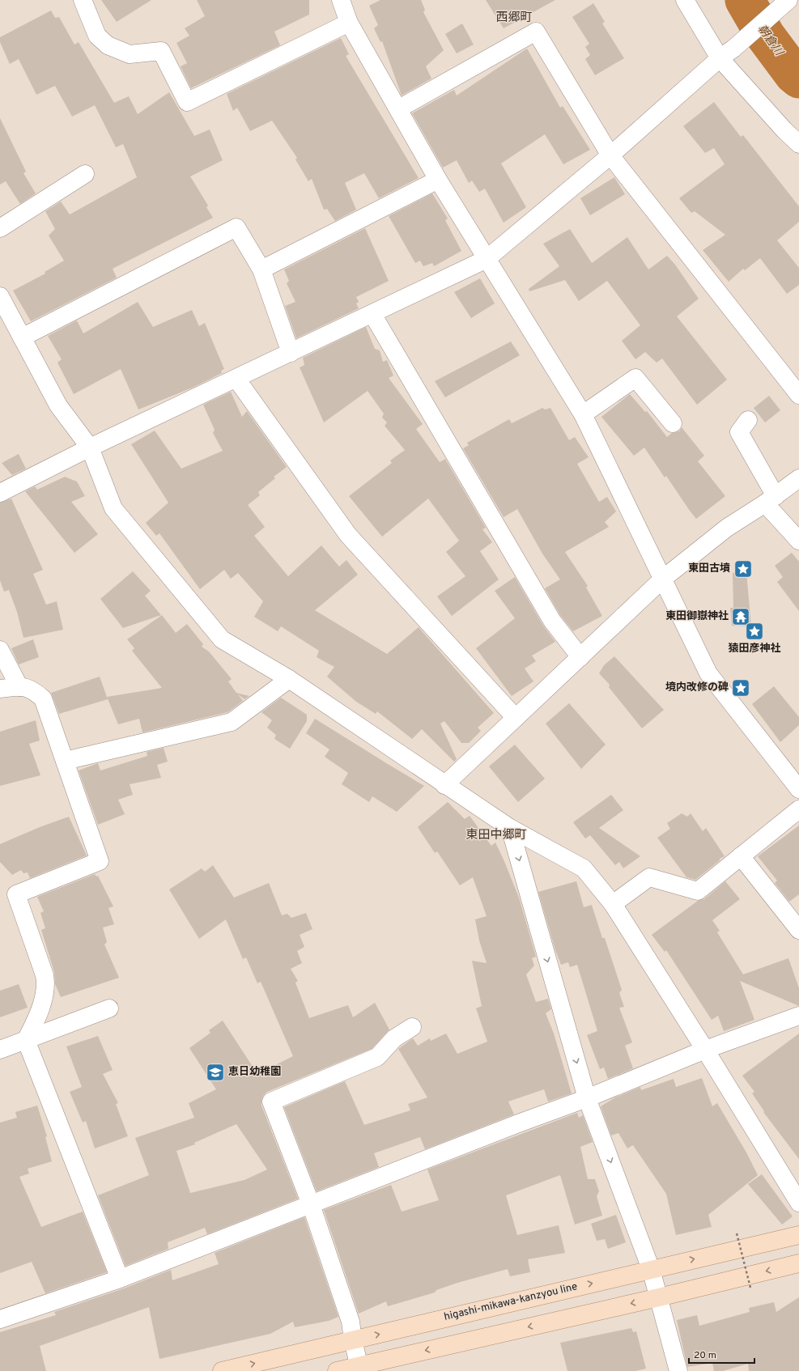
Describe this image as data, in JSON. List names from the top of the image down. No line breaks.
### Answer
{"streets":{"main road":["higashi-mikawa-kanzyou line"]},"districts":["西郷町","東田中郷町"],"water":["朝倉川"],"places":{"place":["東田古墳","猿田彦神社","境内改修の碑"],"temple":["東田御嶽神社"],"school or university":["恵日幼稚園"]},"scale_bar":"20 m"}
